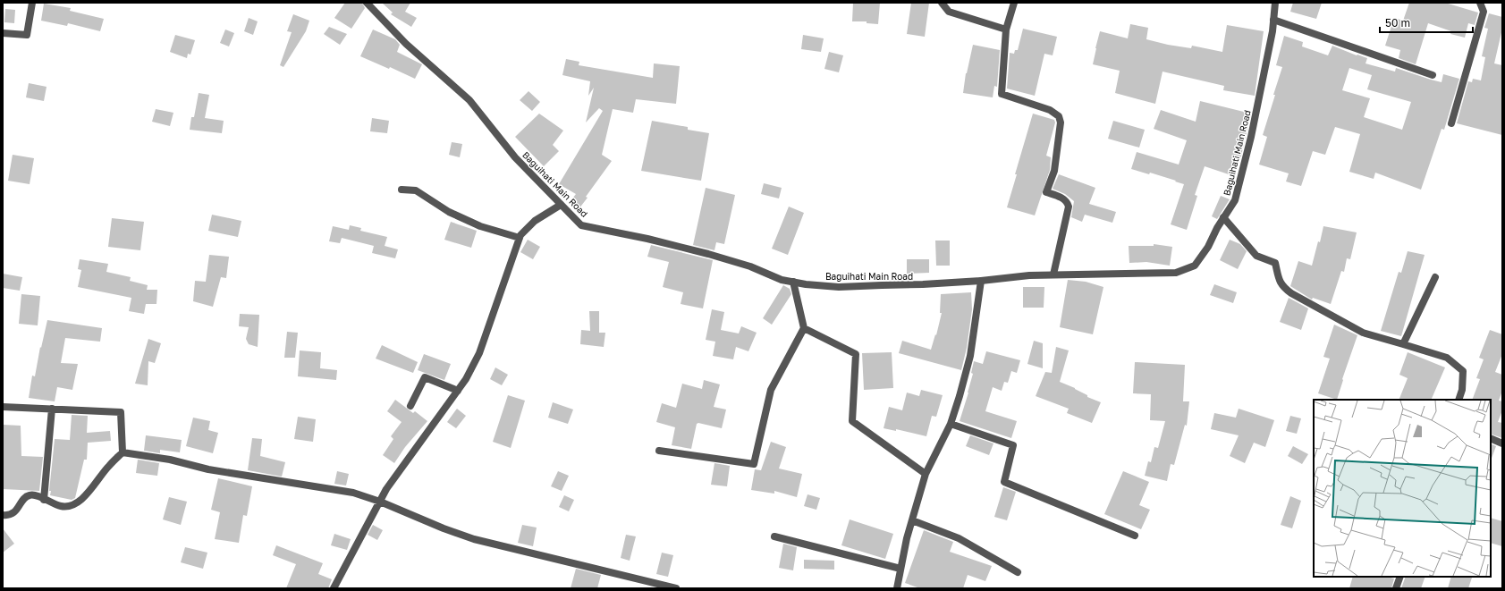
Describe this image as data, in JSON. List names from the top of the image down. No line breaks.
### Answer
{"streets":{"street":["Baguihati Main Road"]},"scale_bar":"50 m"}
